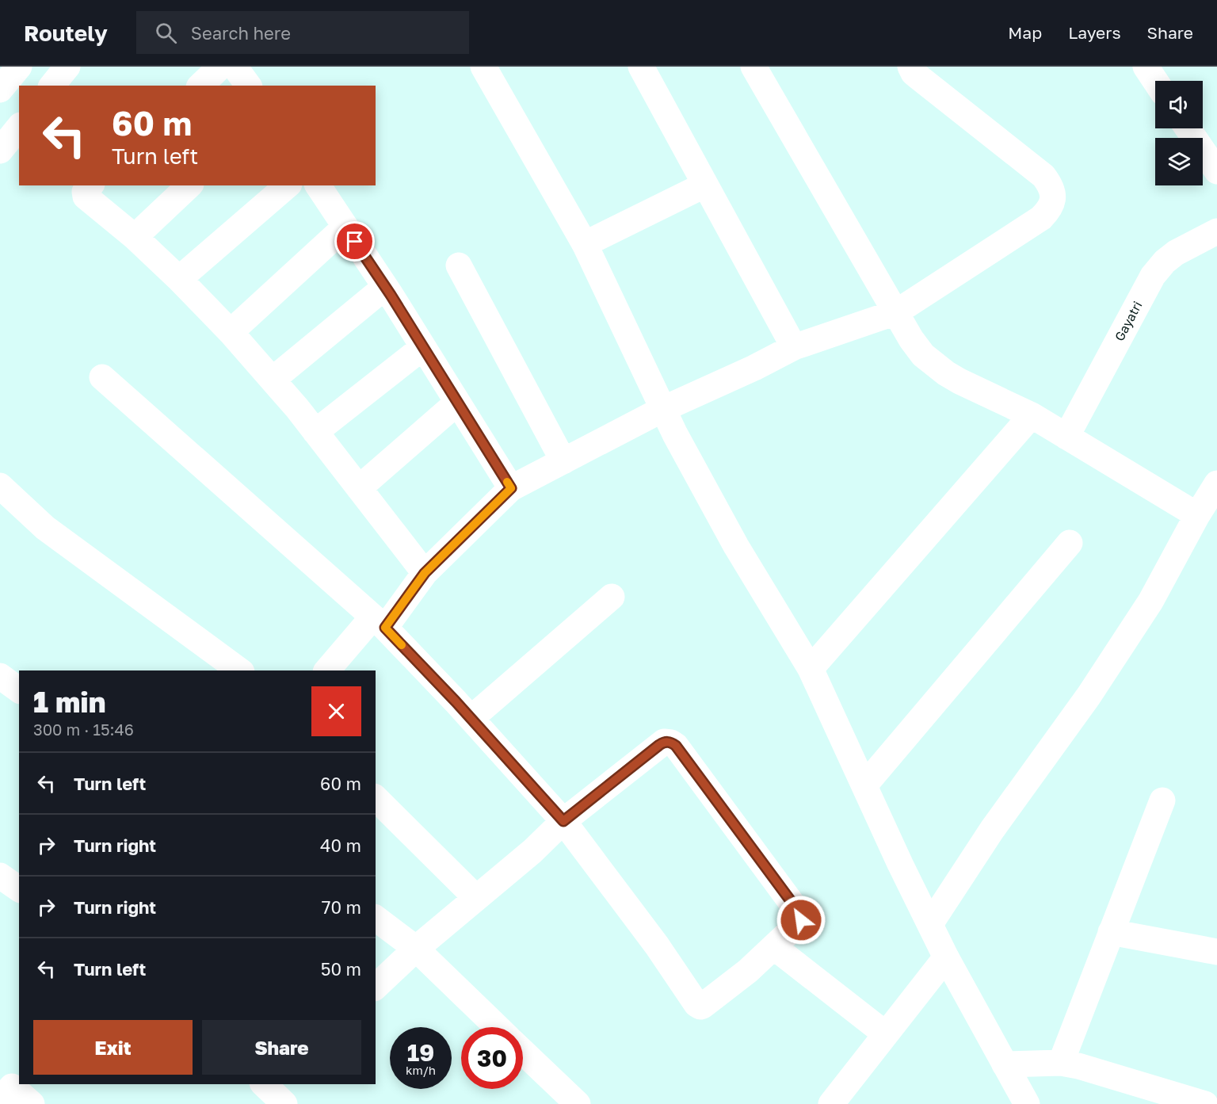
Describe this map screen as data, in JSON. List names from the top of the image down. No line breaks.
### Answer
{"streets":{"street":["Gayatri"]},"page":{"header":"Routely","search":"Search here","nav":["Map","Layers","Share"],"turn":["60 m","Turn left"],"heading":["1 min","300 m · 15:46"],"list":[{"name":"Turn left","value":"60 m"},{"name":"Turn right","value":"40 m"},{"name":"Turn right","value":"70 m"},{"name":"Turn left","value":"50 m"}],"buttons":["Exit","Share"],"speed":"19 km/h","limit":"30"}}
